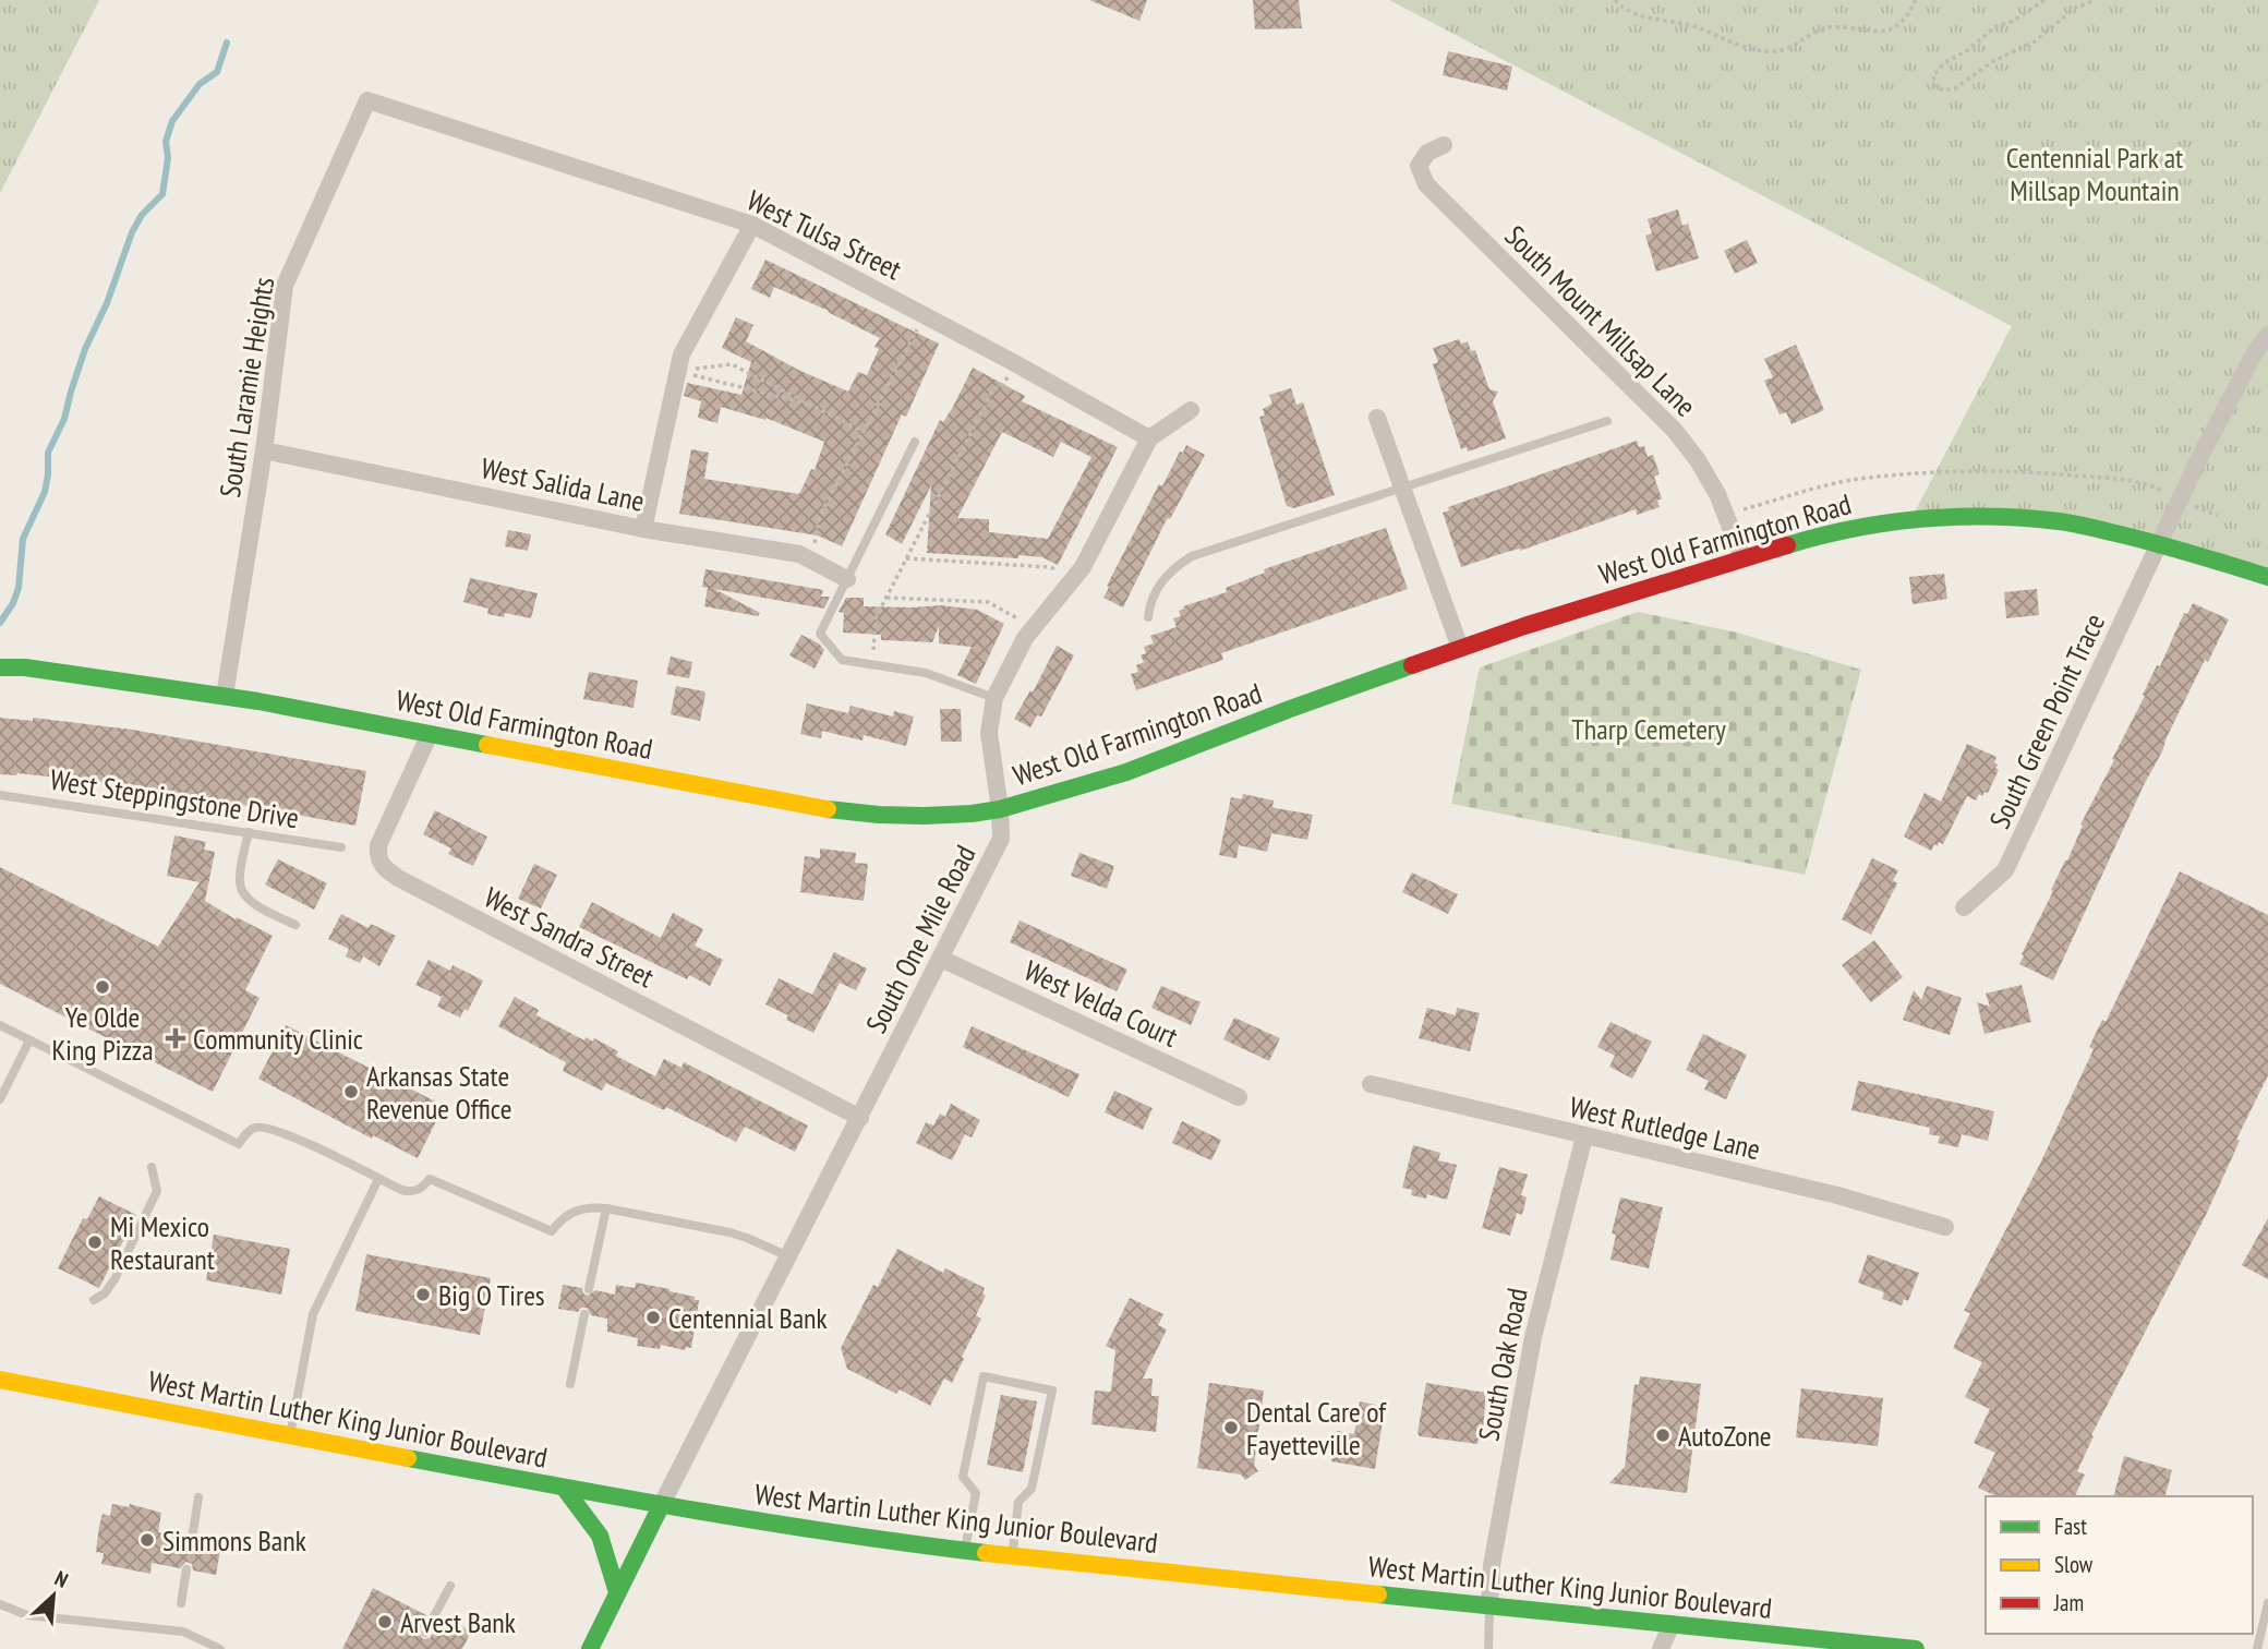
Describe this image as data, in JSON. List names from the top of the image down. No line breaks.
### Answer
{"streets":{"main road":["West Old Farmington Road","West Martin Luther King Junior Boulevard"],"street":["West Tulsa Street","South Mount Millsap Lane","South Laramie Heights","West Salida Lane","South Green Point Trace","West Sandra Street","South One Mile Road","West Velda Court","West Rutledge Lane","South Oak Road"],"lane":["West Steppingstone Drive"]},"crossings":[["West Tulsa Street","South Laramie Heights"],["West Tulsa Street","South One Mile Road"],["South Mount Millsap Lane","West Old Farmington Road"],["South Laramie Heights","West Salida Lane"],["South Laramie Heights","West Old Farmington Road"],["West Old Farmington Road","South Green Point Trace"],["West Old Farmington Road","West Sandra Street"],["West Old Farmington Road","South One Mile Road"],["West Sandra Street","South One Mile Road"],["South One Mile Road","West Velda Court"],["South One Mile Road","West Martin Luther King Junior Boulevard"],["West Rutledge Lane","South Oak Road"],["South Oak Road","West Martin Luther King Junior Boulevard"]],"parks":["Centennial Park at Millsap Mountain","Tharp Cemetery"],"places":{"other":["Ye Olde King Pizza","Arkansas State Revenue Office","Mi Mexico Restaurant","Big O Tires","Centennial Bank","Dental Care of Fayetteville","AutoZone","Simmons Bank","Arvest Bank"],"health":["Community Clinic"]},"legend":["Fast","Slow","Jam"],"north":"top right"}
